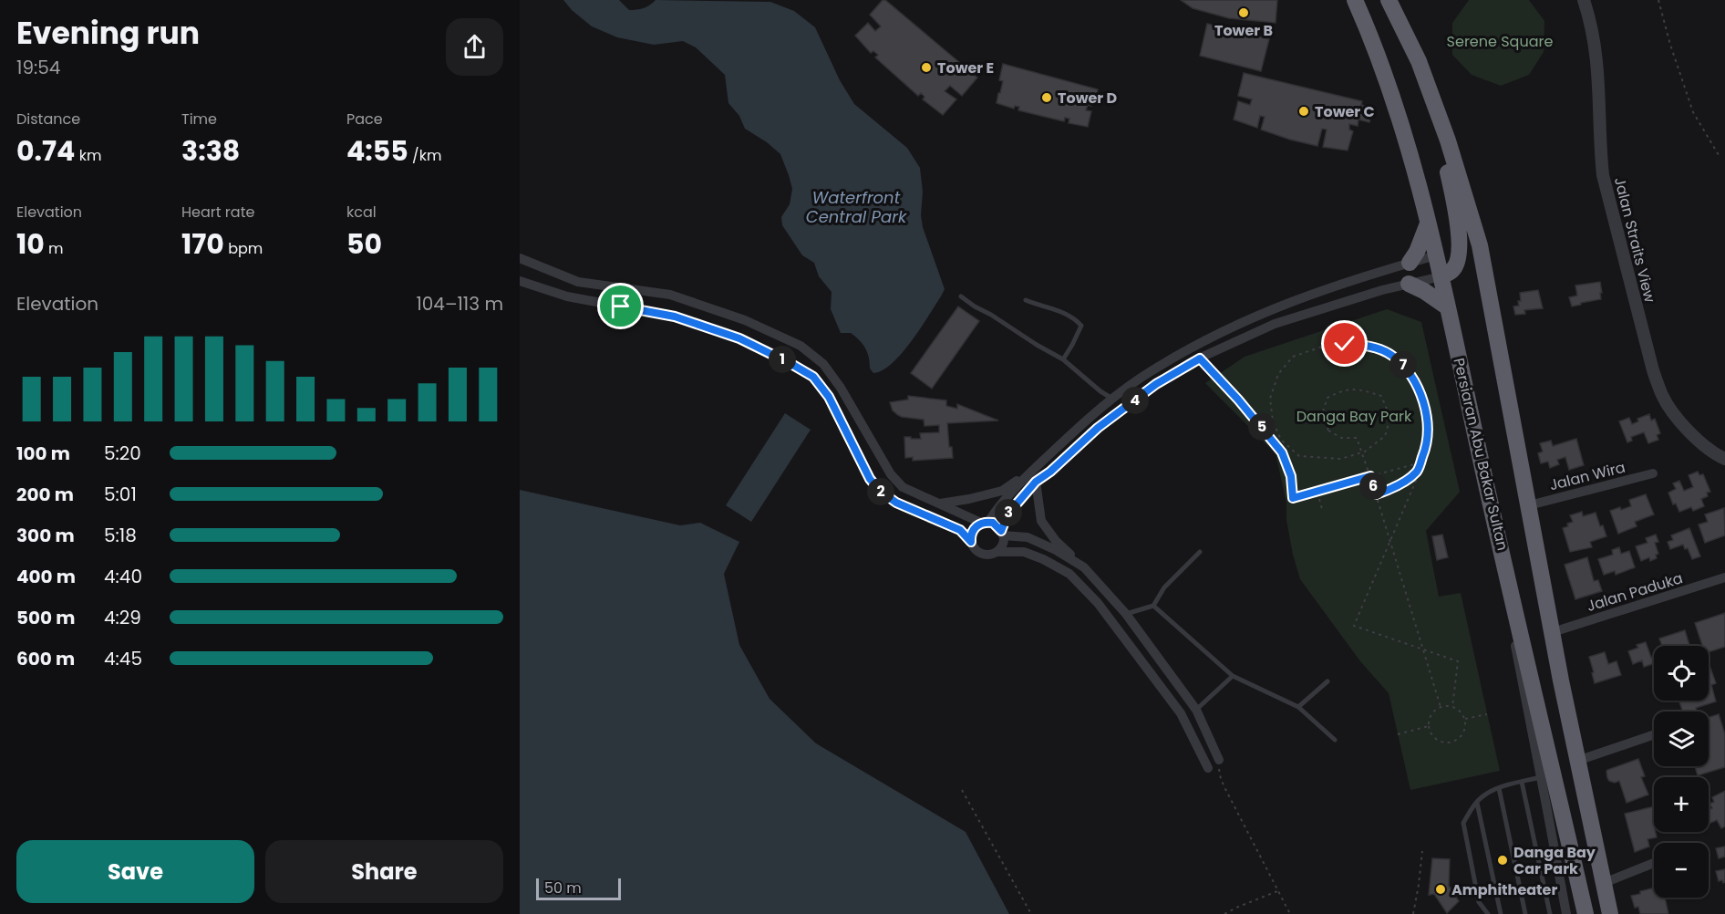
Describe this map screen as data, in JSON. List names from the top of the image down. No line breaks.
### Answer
{"streets":{"highway":["Persiaran Abu Bakar Sultan"],"street":["Jalan Straits View","Jalan Wira","Jalan Paduka"]},"water":["Waterfront Central Park"],"parks":["Serene Square","Danga Bay Park"],"places":["Tower B","Tower E","Tower D","Tower C","Danga Bay Car Park","Amphitheater"],"scale_bar":"50 m","page":{"heading":["Evening run","19:54"],"stats":[["Distance","0.74 km"],["Time","3:38"],["Pace","4:55 /km"],["Elevation","10 m"],["Heart rate","170 bpm"],["kcal","50"]],"chart":["Elevation","104–113 m"],"pins":["1","7","4","5","6","2","3"],"list":[{"name":"100 m","note":"5:20"},{"name":"200 m","note":"5:01"},{"name":"300 m","note":"5:18"},{"name":"400 m","note":"4:40"},{"name":"500 m","note":"4:29"},{"name":"600 m","note":"4:45"}],"map_buttons":["+","−"],"buttons":["Save","Share"],"scale":"50 m"}}
